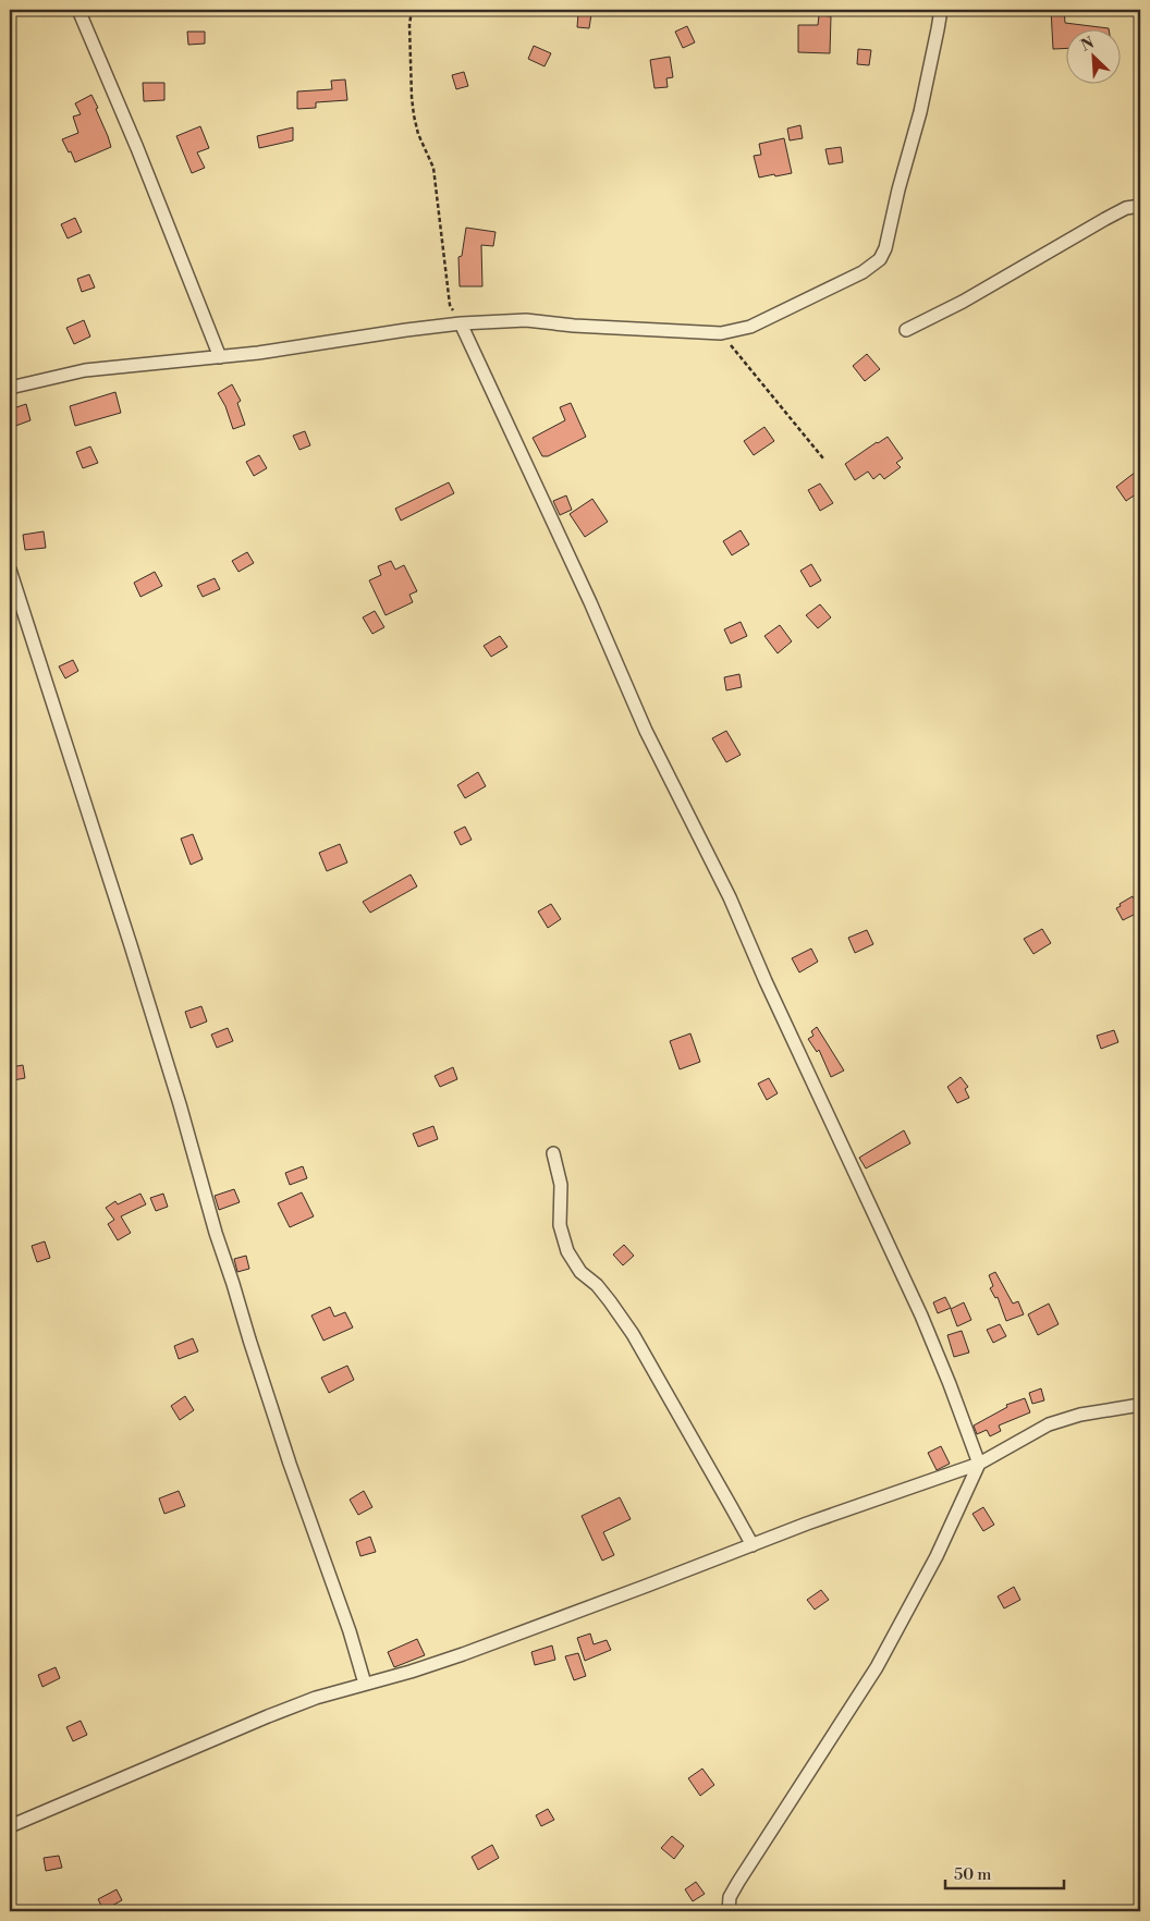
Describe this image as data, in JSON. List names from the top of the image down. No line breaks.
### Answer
{"scale_bar":"50 m","north":"top left"}
